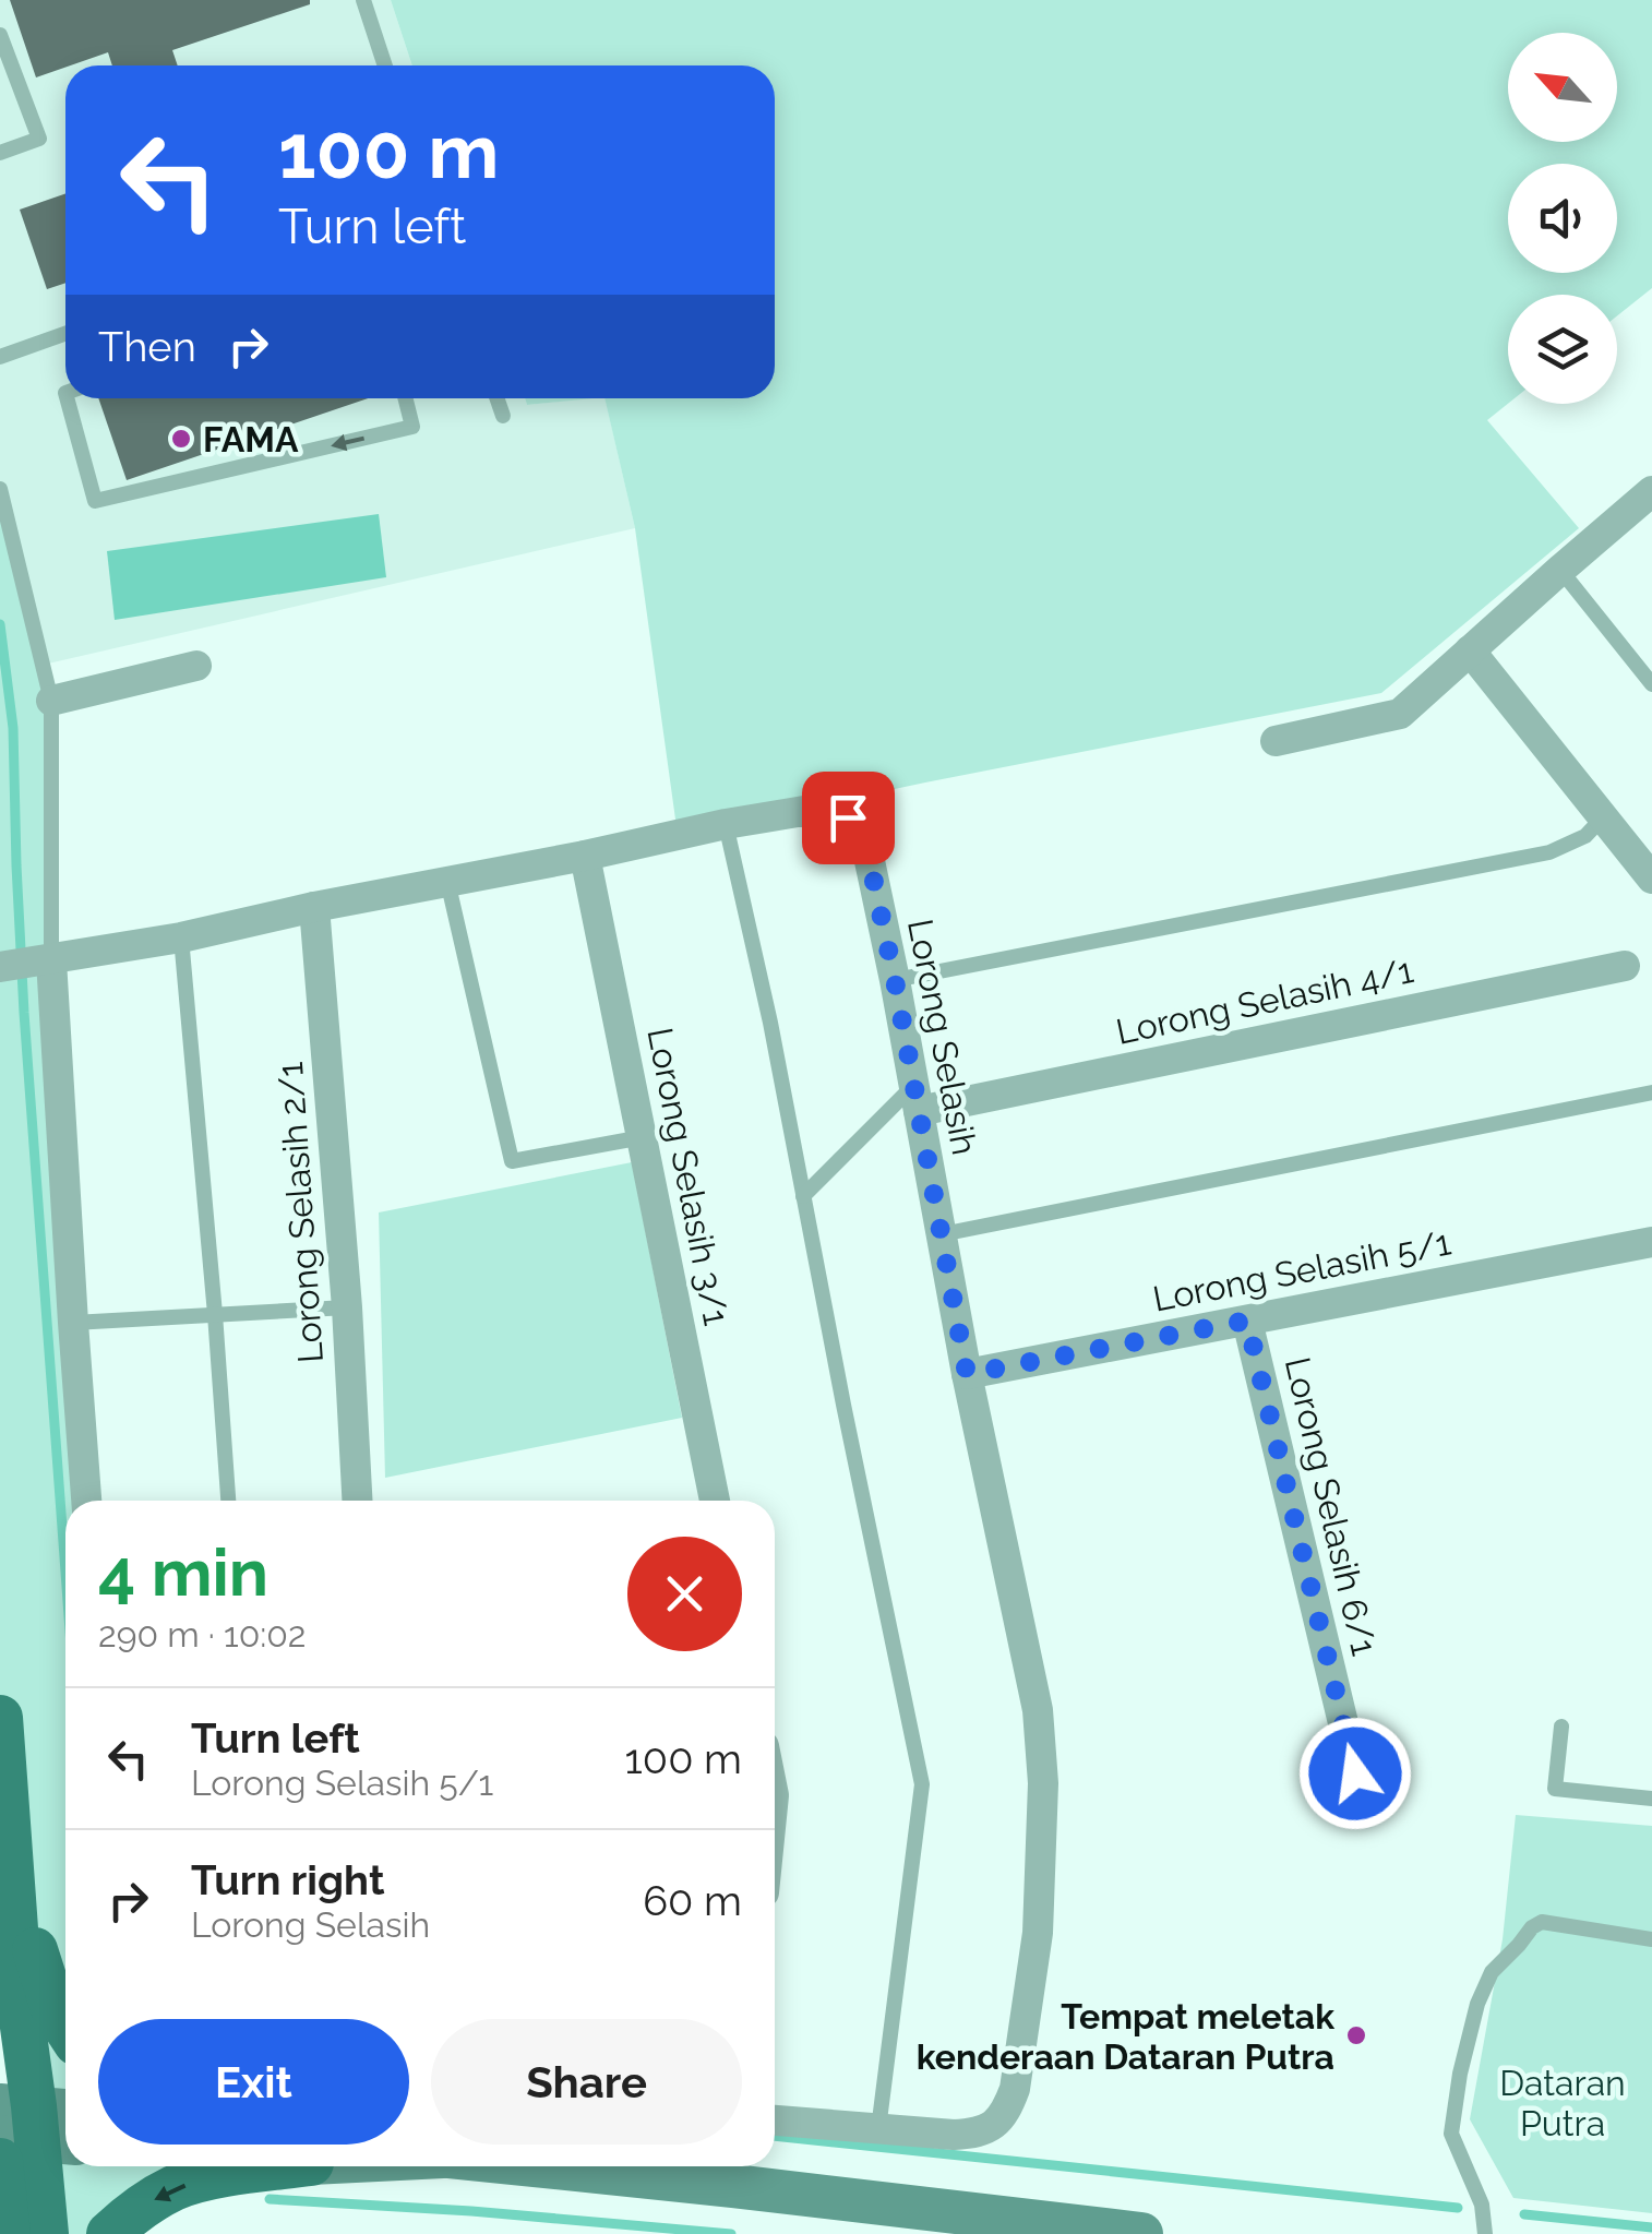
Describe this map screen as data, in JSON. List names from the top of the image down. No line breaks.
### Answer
{"streets":{"street":["Lorong Selasih 4/1","Lorong Selasih","Lorong Selasih 3/1","Lorong Selasih 2/1","Lorong Selasih 5/1","Lorong Selasih 6/1"]},"crossings":[["Lorong Selasih 4/1","Lorong Selasih"],["Lorong Selasih","Lorong Selasih 3/1"],["Lorong Selasih","Lorong Selasih 2/1"],["Lorong Selasih","Lorong Selasih 5/1"],["Lorong Selasih 5/1","Lorong Selasih 6/1"]],"parks":["Dataran Putra"],"places":["FAMA","Tempat meletak kenderaan Dataran Putra"],"north":"top left","page":{"turn":["100 m","Turn left"],"then":"Then","heading":["4 min","290 m · 10:02"],"list":[{"name":"Turn left","note":"Lorong Selasih 5/1","value":"100 m"},{"name":"Turn right","note":"Lorong Selasih","value":"60 m"}],"buttons":["Exit","Share"]}}
